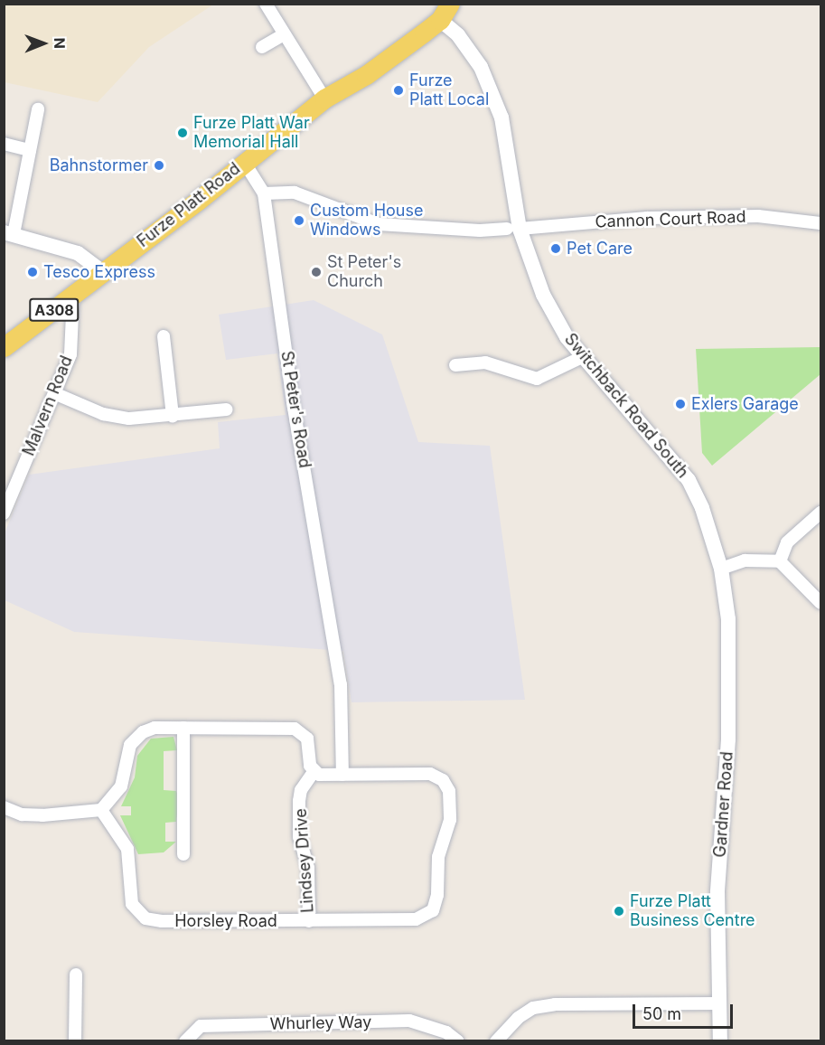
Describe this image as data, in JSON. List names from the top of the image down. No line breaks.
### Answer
{"streets":{"main road":["Furze Platt Road","A308"],"street":["Cannon Court Road","Malvern Road","Switchback Road South","St Peter's Road","Gardner Road","Lindsey Drive","Horsley Road","Whurley Way"]},"crossings":[["Furze Platt Road","Malvern Road"],["Furze Platt Road","Switchback Road South"],["Furze Platt Road","St Peter's Road"],["Cannon Court Road","Switchback Road South"],["Cannon Court Road","St Peter's Road"],["Switchback Road South","Gardner Road"],["St Peter's Road","Horsley Road"],["Lindsey Drive","Horsley Road"]],"places":["Furze Platt Local","Furze Platt War Memorial Hall","Bahnstormer","Custom House Windows","Pet Care","Tesco Express","St Peter's Church","Exlers Garage","Furze Platt Business Centre"],"scale_bar":"50 m","north":"right"}
